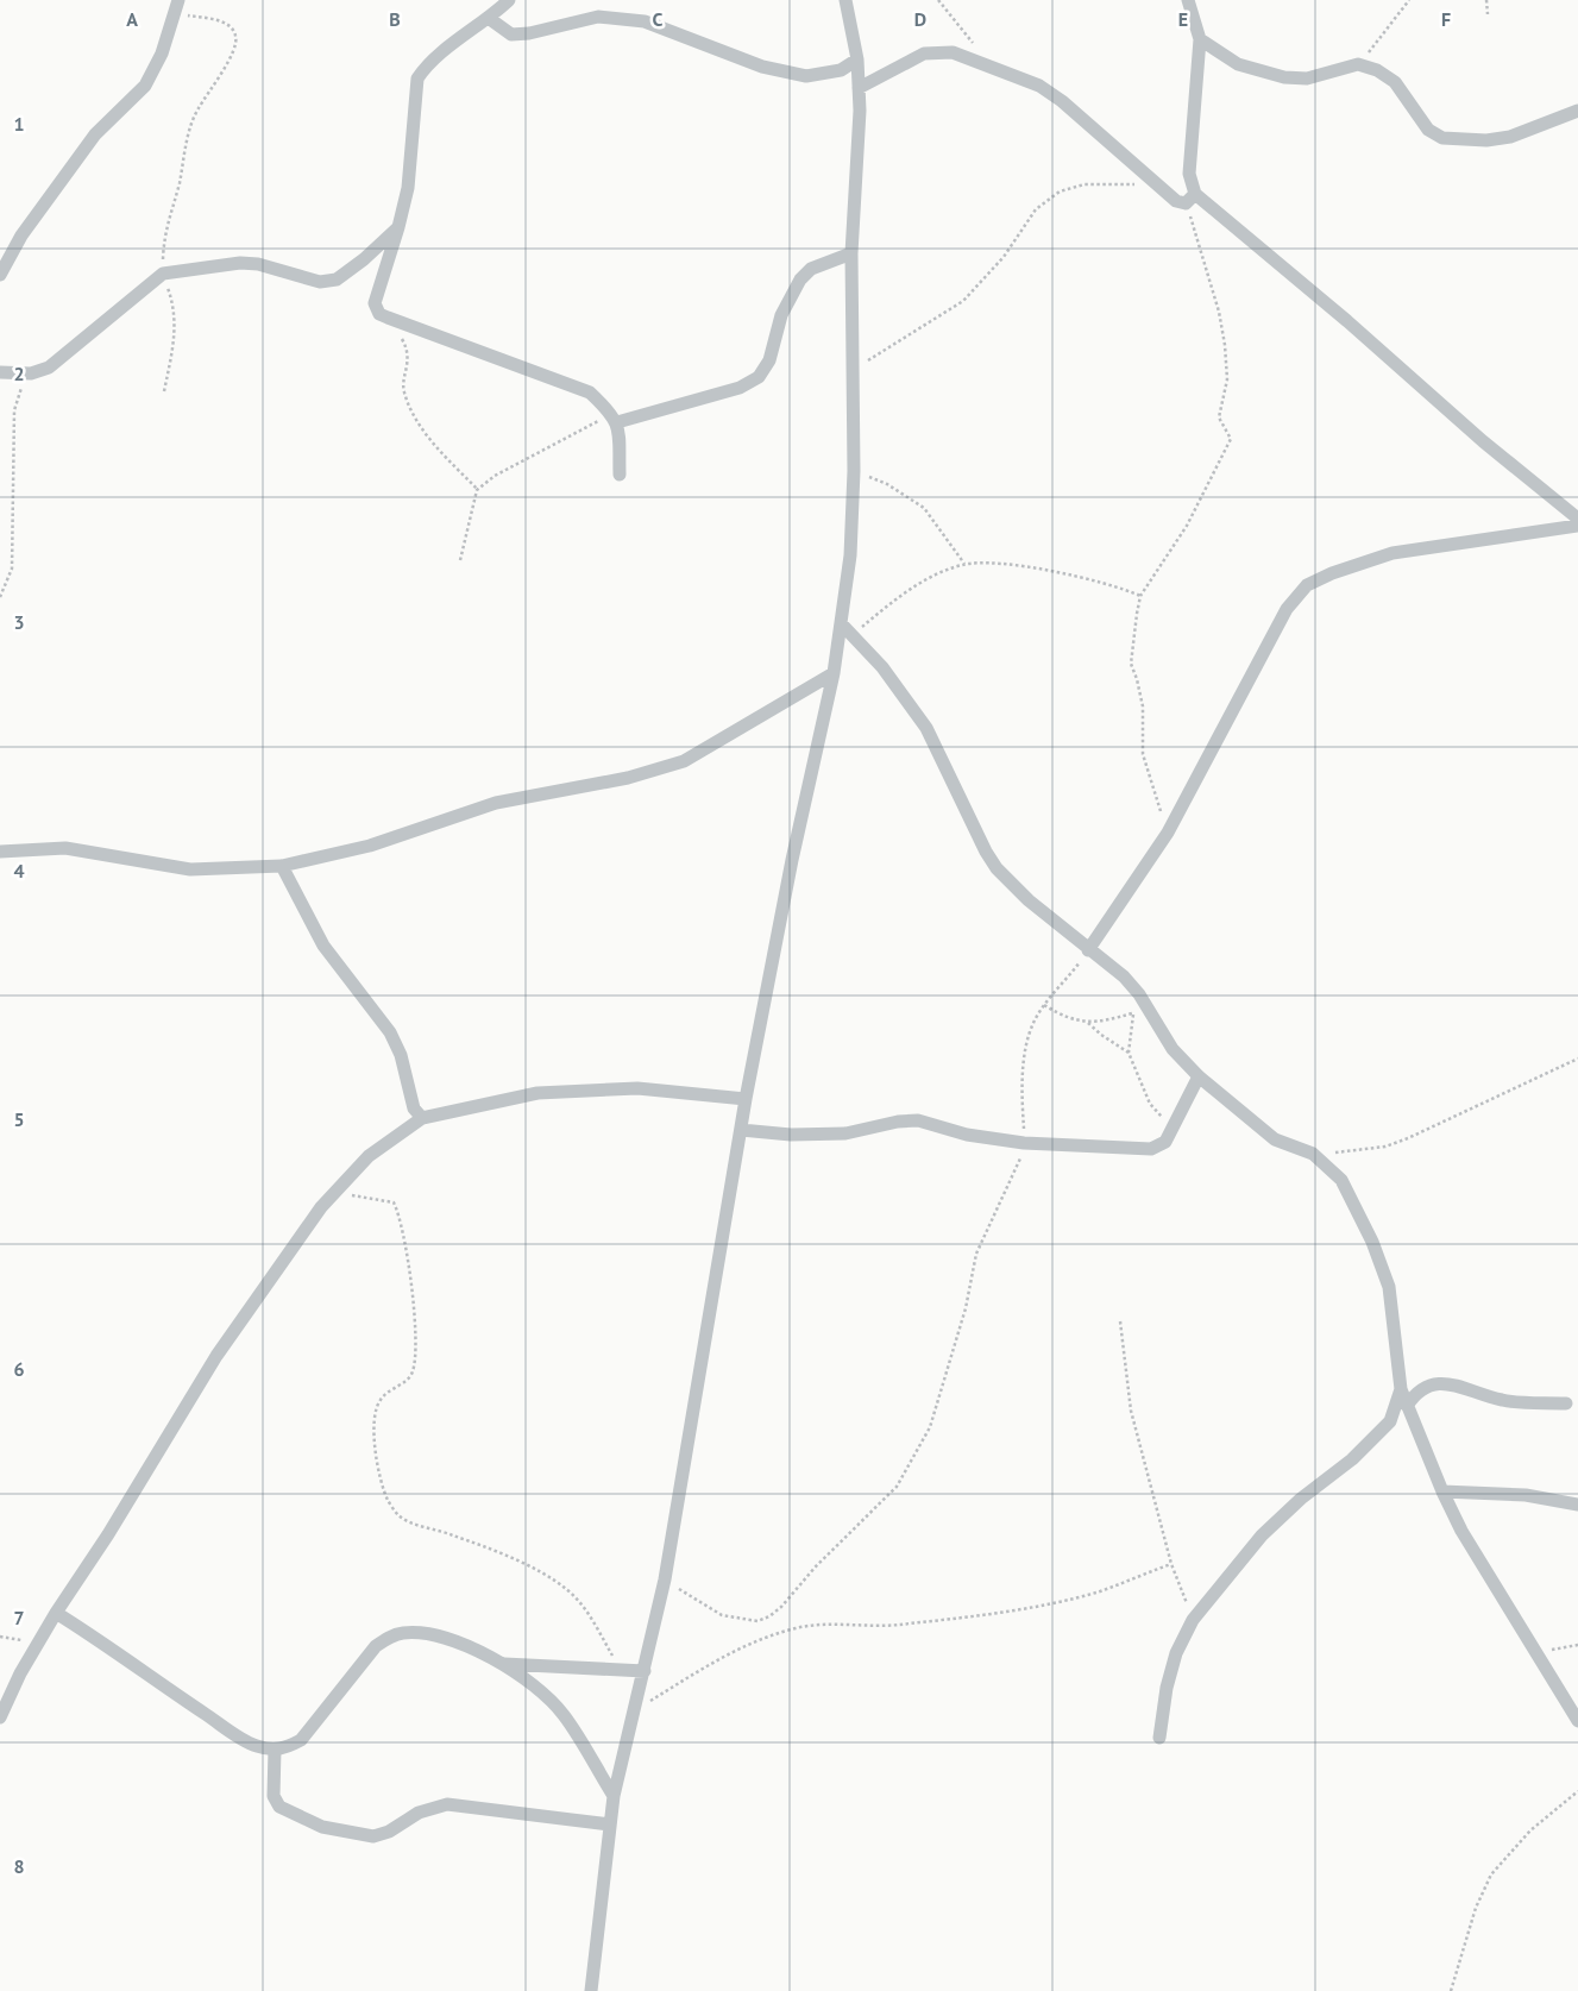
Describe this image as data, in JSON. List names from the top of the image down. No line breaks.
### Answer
{"grid":{"columns":["A","B","C","D","E","F"],"rows":["1","2","3","4","5","6","7","8"]}}
